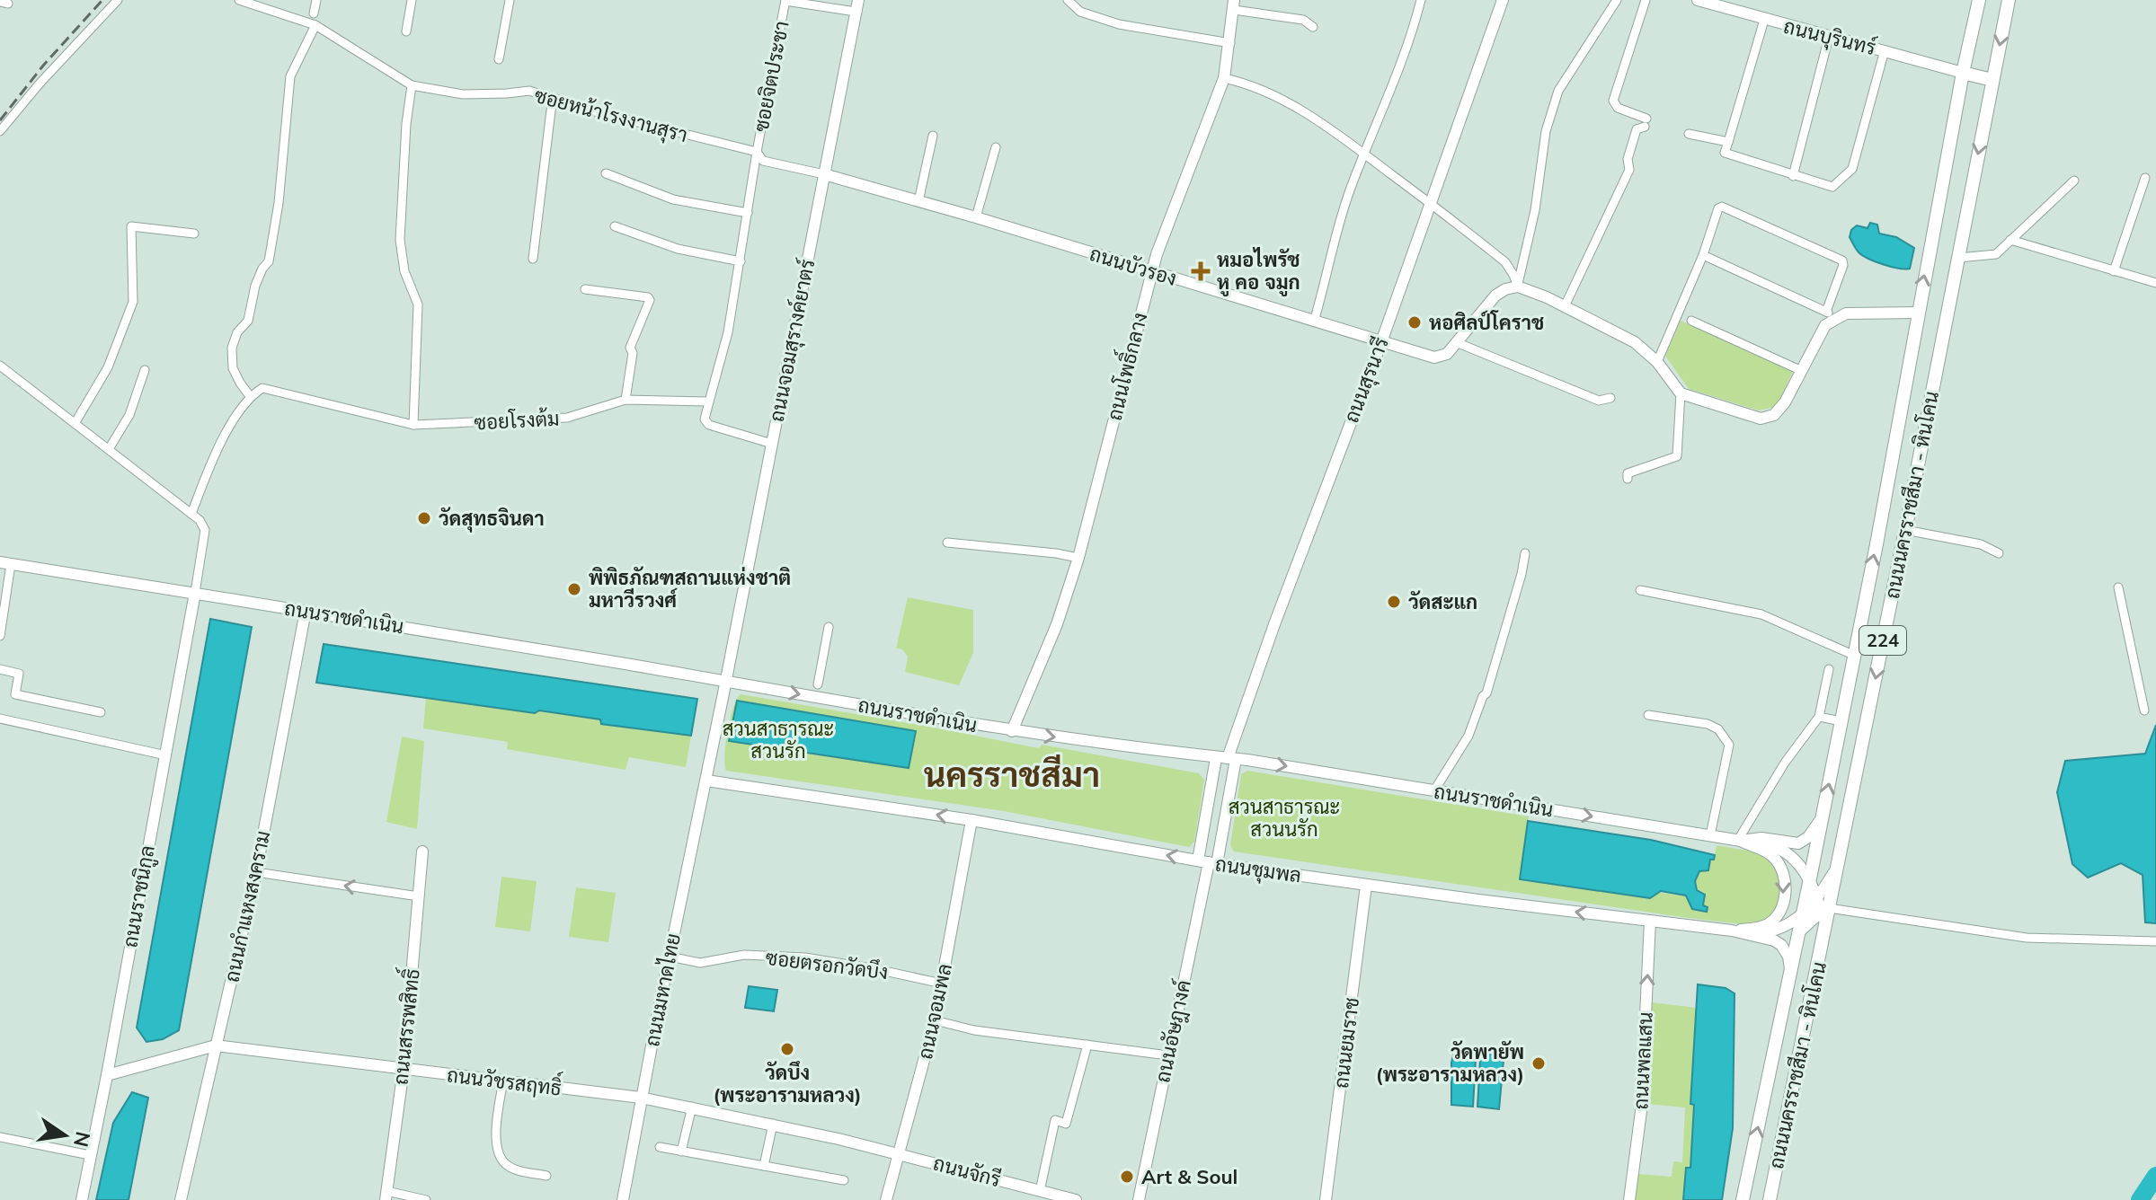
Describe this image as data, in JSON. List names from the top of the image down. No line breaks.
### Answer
{"streets":{"main road":["ถนนบุรินทร์","ถนนบัวรอง","ถนนจอมสุรางค์ยาตร์","ถนนโพธิ์กลาง","ถนนสุรนารี","ถนนนครราชสีมา - หินโคน","ถนนราชดำเนิน","224","ถนนชุมพล","ถนนราชนิกูล","ถนนกำแหงสงคราม","ถนนมหาดไทย","ถนนจอมพล","ถนนสรรพสิทธิ์","ถนนอัษฎางค์","ถนนยมราช","ถนนพลแสน","ถนนวัชรสฤทธิ์","ถนนจักรี"],"street":["ซอยจิตประชา","ซอยหน้าโรงงานสุรา","ซอยโรงต้ม","ซอยตรอกวัดบึง"]},"crossings":[["ถนนบุรินทร์","ถนนนครราชสีมา - หินโคน"],["ซอยจิตประชา","ซอยหน้าโรงงานสุรา"],["ซอยหน้าโรงงานสุรา","ถนนบัวรอง"],["ซอยหน้าโรงงานสุรา","ถนนจอมสุรางค์ยาตร์"],["ถนนบัวรอง","ถนนจอมสุรางค์ยาตร์"],["ถนนบัวรอง","ถนนโพธิ์กลาง"],["ถนนบัวรอง","ถนนสุรนารี"],["ถนนจอมสุรางค์ยาตร์","ถนนราชดำเนิน"],["ถนนจอมสุรางค์ยาตร์","ถนนชุมพล"],["ถนนจอมสุรางค์ยาตร์","ถนนมหาดไทย"],["ถนนโพธิ์กลาง","ถนนราชดำเนิน"],["ถนนสุรนารี","ถนนราชดำเนิน"],["ถนนนครราชสีมา - หินโคน","ถนนราชดำเนิน"],["ถนนนครราชสีมา - หินโคน","ถนนชุมพล"],["ถนนราชดำเนิน","ถนนราชนิกูล"],["ถนนราชดำเนิน","ถนนกำแหงสงคราม"],["ถนนชุมพล","ถนนมหาดไทย"],["ถนนชุมพล","ถนนจอมพล"],["ถนนชุมพล","ถนนอัษฎางค์"],["ถนนชุมพล","ถนนยมราช"],["ถนนชุมพล","ถนนพลแสน"],["ถนนราชนิกูล","ถนนวัชรสฤทธิ์"],["ถนนกำแหงสงคราม","ถนนวัชรสฤทธิ์"],["ซอยตรอกวัดบึง","ถนนมหาดไทย"],["ซอยตรอกวัดบึง","ถนนจอมพล"],["ถนนมหาดไทย","ถนนวัชรสฤทธิ์"],["ถนนจอมพล","ถนนวัชรสฤทธิ์"],["ถนนจอมพล","ถนนจักรี"],["ถนนสรรพสิทธิ์","ถนนวัชรสฤทธิ์"],["ถนนวัชรสฤทธิ์","ถนนจักรี"]],"one_way":["ถนนราชดำเนิน","ถนนชุมพล","ถนนพลแสน"],"districts":["นครราชสีมา"],"parks":["สวนสาธารณะ สวนรัก","สวนสาธารณะ สวนนรัก"],"places":{"health":["หมอไพรัช หู คอ จมูก"],"other":["หอศิลป์โคราช","วัดสุทธจินดา","พิพิธภัณฑสถานแห่งชาติ มหาวีรวงศ์","วัดสะแก","วัดบึง (พระอารามหลวง)","วัดพายัพ (พระอารามหลวง)","Art & Soul"]},"north":"right"}
